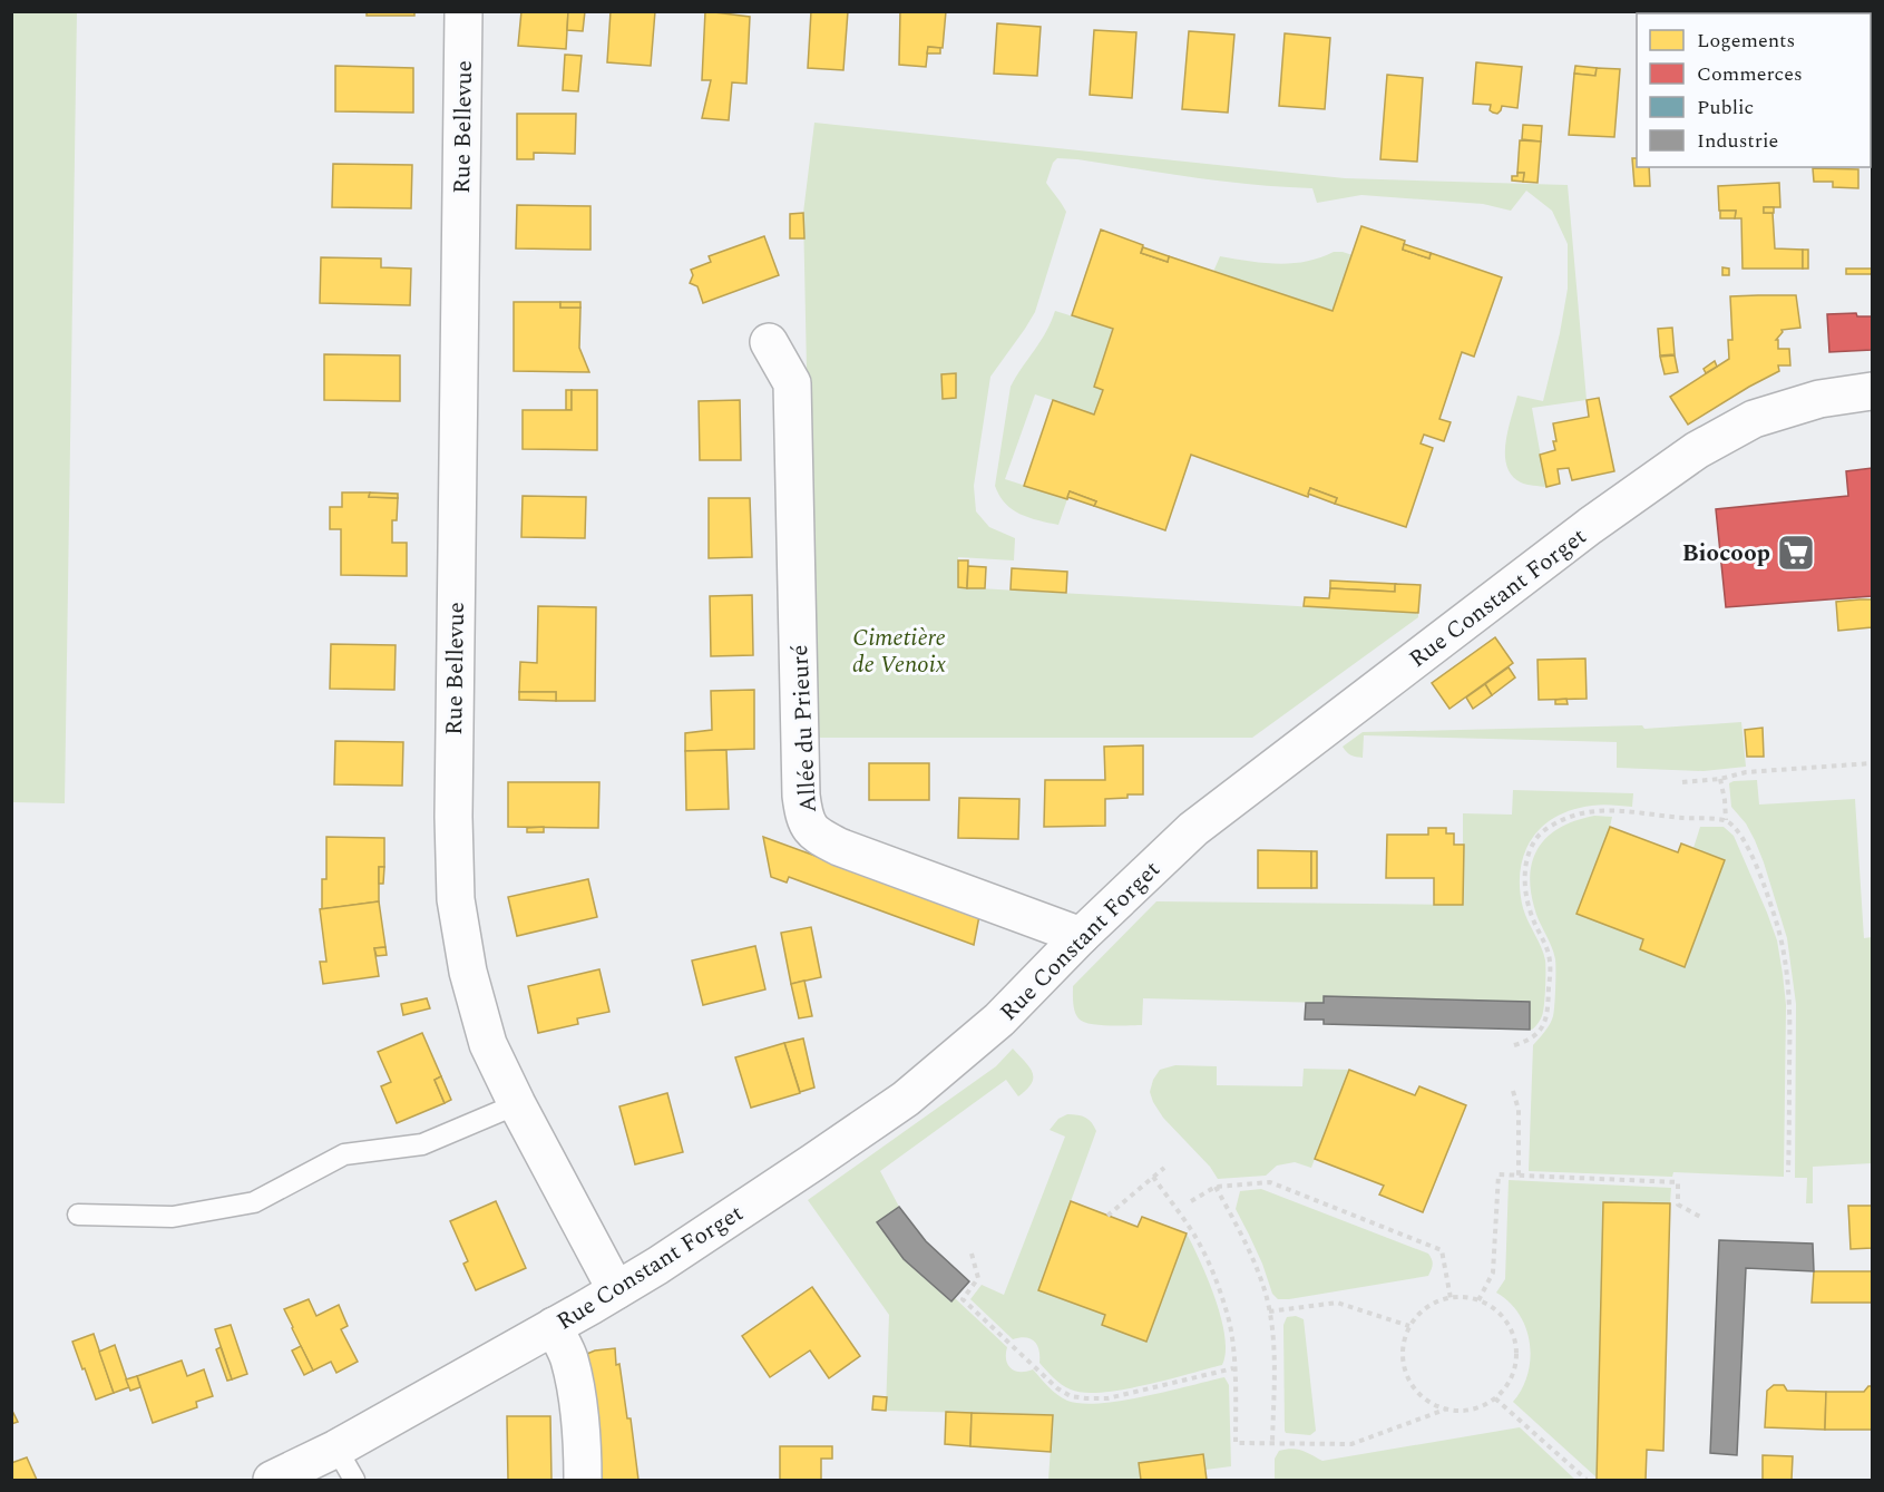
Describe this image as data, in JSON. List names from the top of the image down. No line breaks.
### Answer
{"streets":{"street":["Rue Bellevue","Rue Constant Forget","Allée du Prieuré"]},"crossings":[["Rue Bellevue","Rue Constant Forget"],["Rue Constant Forget","Allée du Prieuré"]],"parks":["Cimetière de Venoix"],"places":{"supermarket":["Biocoop"]},"legend":["Logements","Commerces","Public","Industrie"]}
